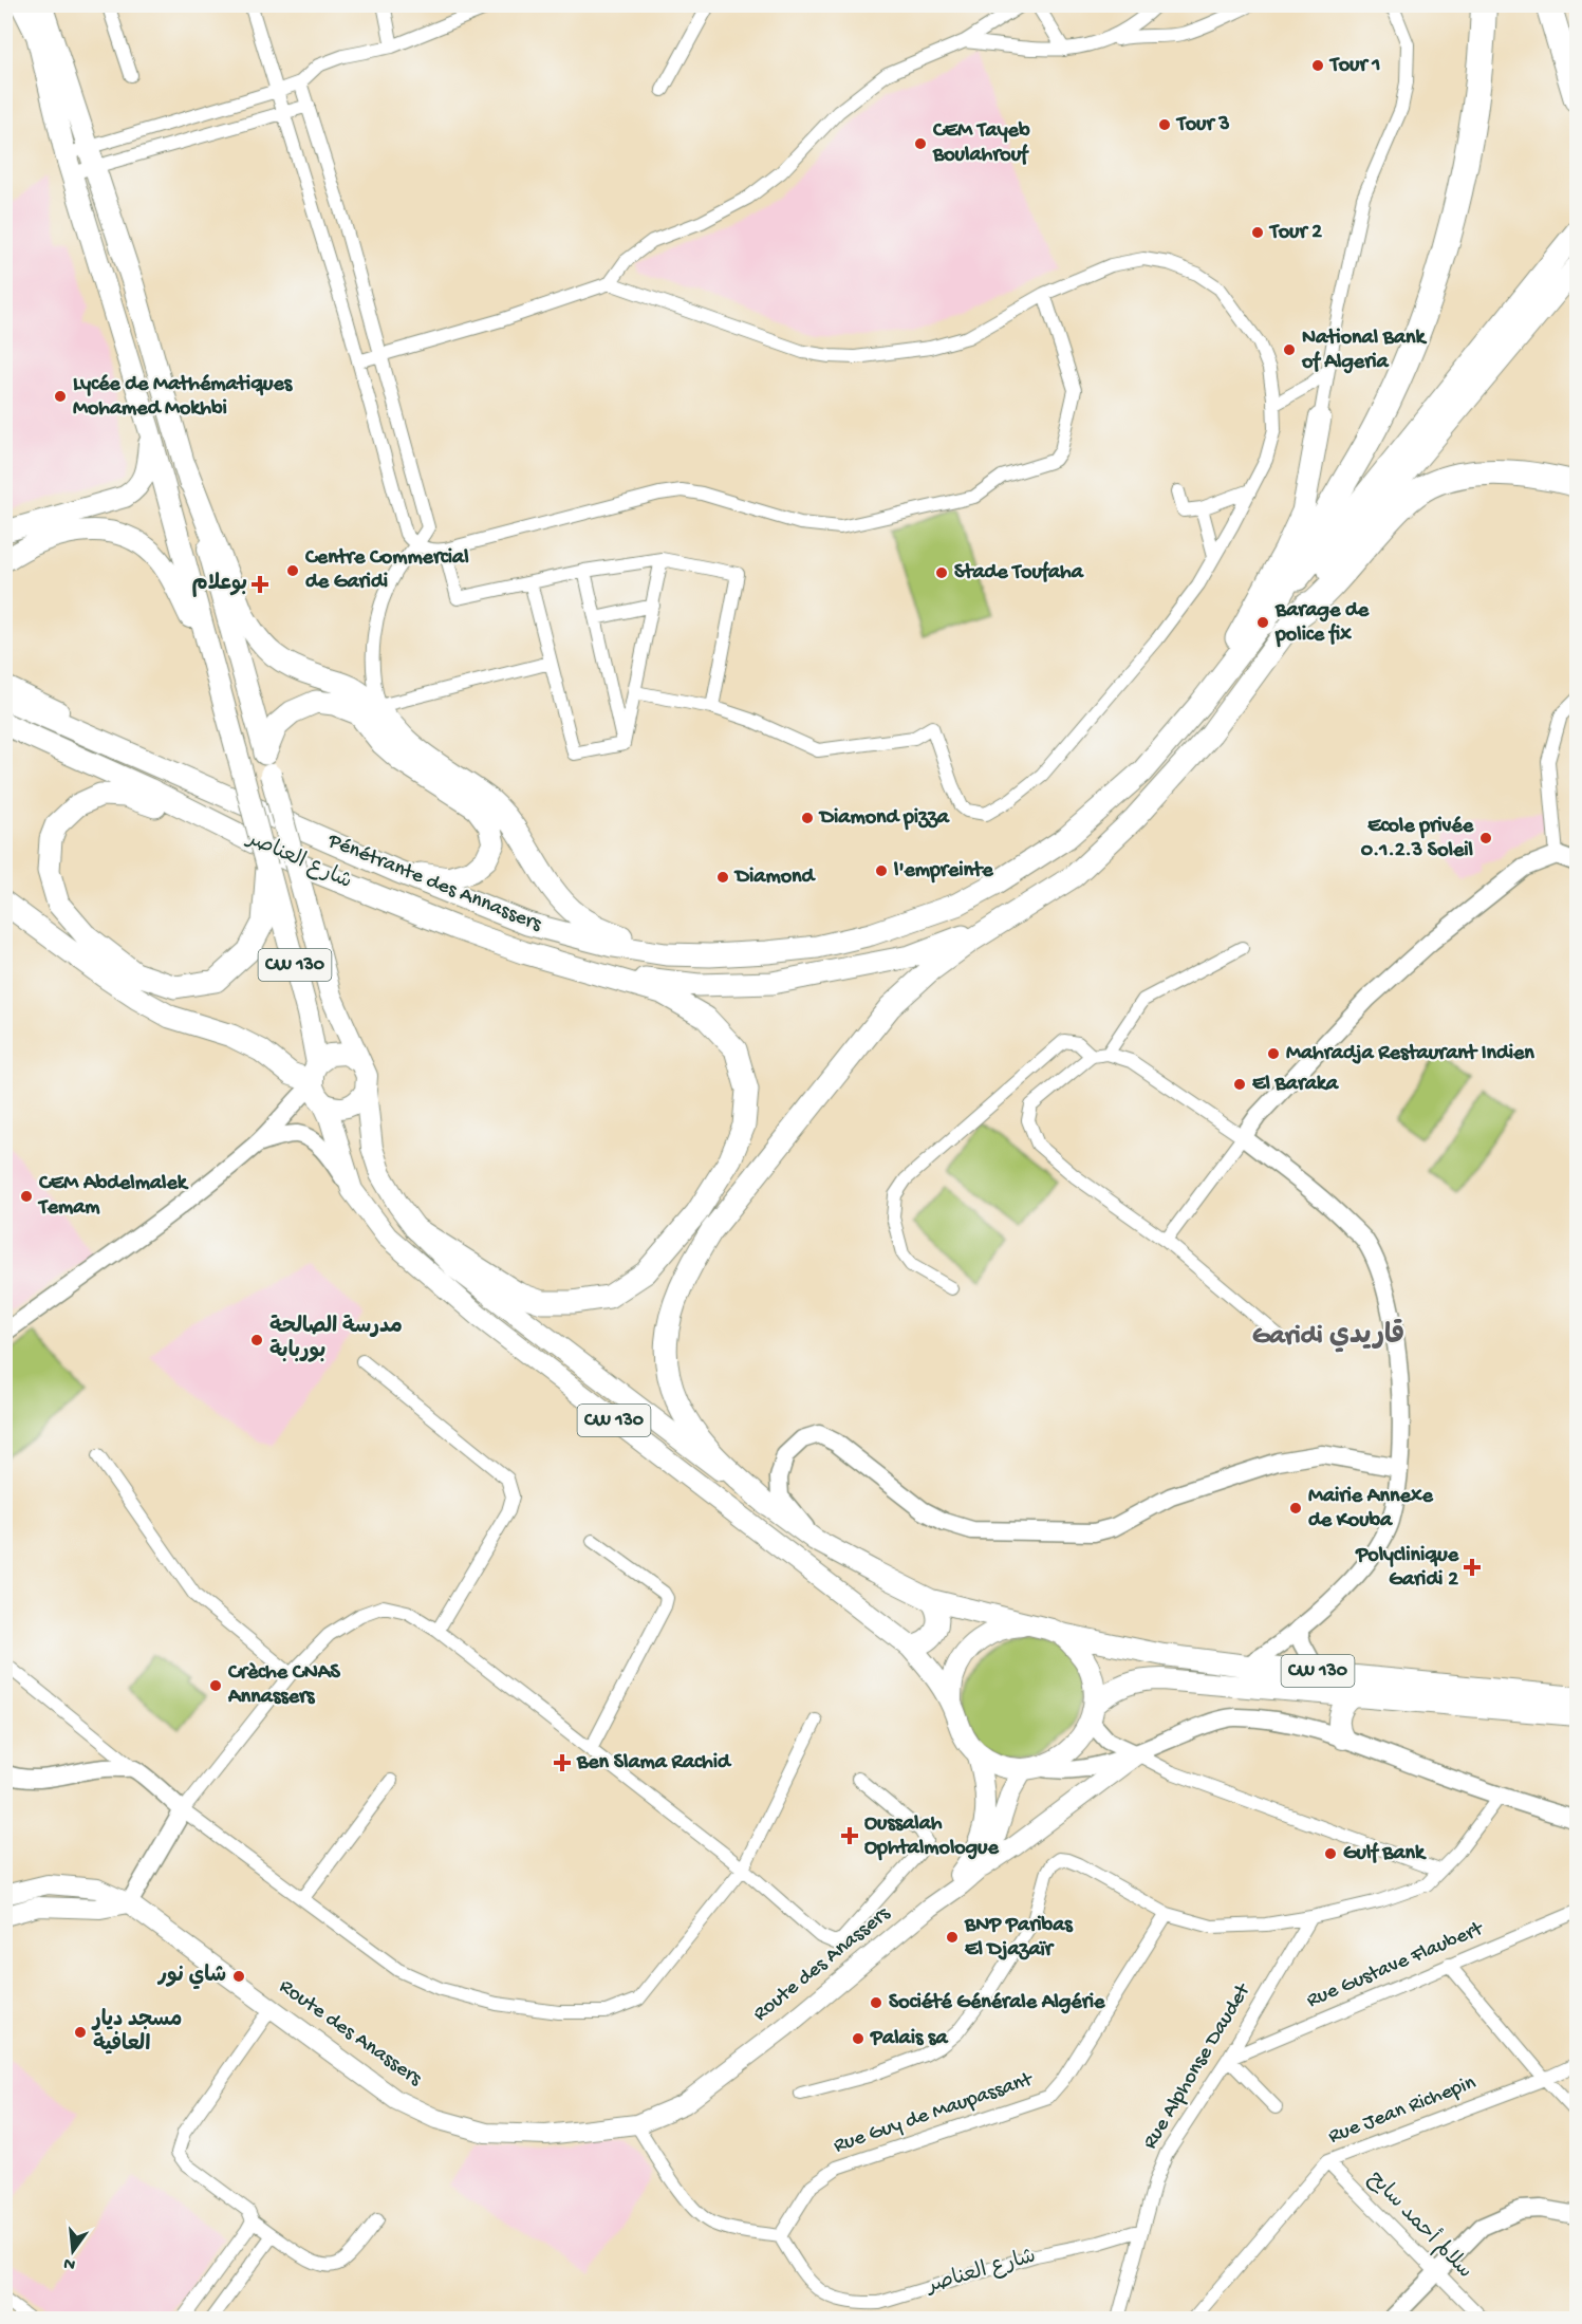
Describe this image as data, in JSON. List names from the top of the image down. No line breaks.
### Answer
{"streets":{"highway":["شارع العناصر","Pénétrante des Annassers"],"main road":["CW 130","Route des Anassers"],"street":["Rue Gustave Flaubert","Rue Alphonse Daudet","Rue Jean Richepin","Rue Guy de Maupassant","سلالم أحمد سايح"]},"crossings":[["شارع العناصر","Rue Alphonse Daudet"],["شارع العناصر","Rue Guy de Maupassant"],["Rue Gustave Flaubert","Rue Alphonse Daudet"],["Rue Jean Richepin","سلالم أحمد سايح"]],"districts":["Garidi قاريدي"],"places":{"other":["Tour 1","Tour 3","CEM Tayeb Boulahrouf","Tour 2","National Bank of Algeria","Lycée de Mathématiques Mohamed Mokhbi","Centre Commercial de Garidi","Stade Toufaha","Barage de police fix","Diamond pizza","Ecole privée 0.1.2.3 Soleil","l'empreinte","Diamond","Mahradja Restaurant Indien","El Baraka","CEM Abdelmalek Temam","مدرسة الصالحة بوربابة","Mairie Annexe de Kouba","Crèche CNAS Annassers","Gulf Bank","BNP Paribas El Djazaïr","شاي نور","Société Générale Algérie","مسجد ديار العافية","Palais sa"],"health":["بوعلام","Polyclinique Garidi 2","Ben Slama Rachid","Oussalah Ophtalmologue"]},"north":"bottom"}
